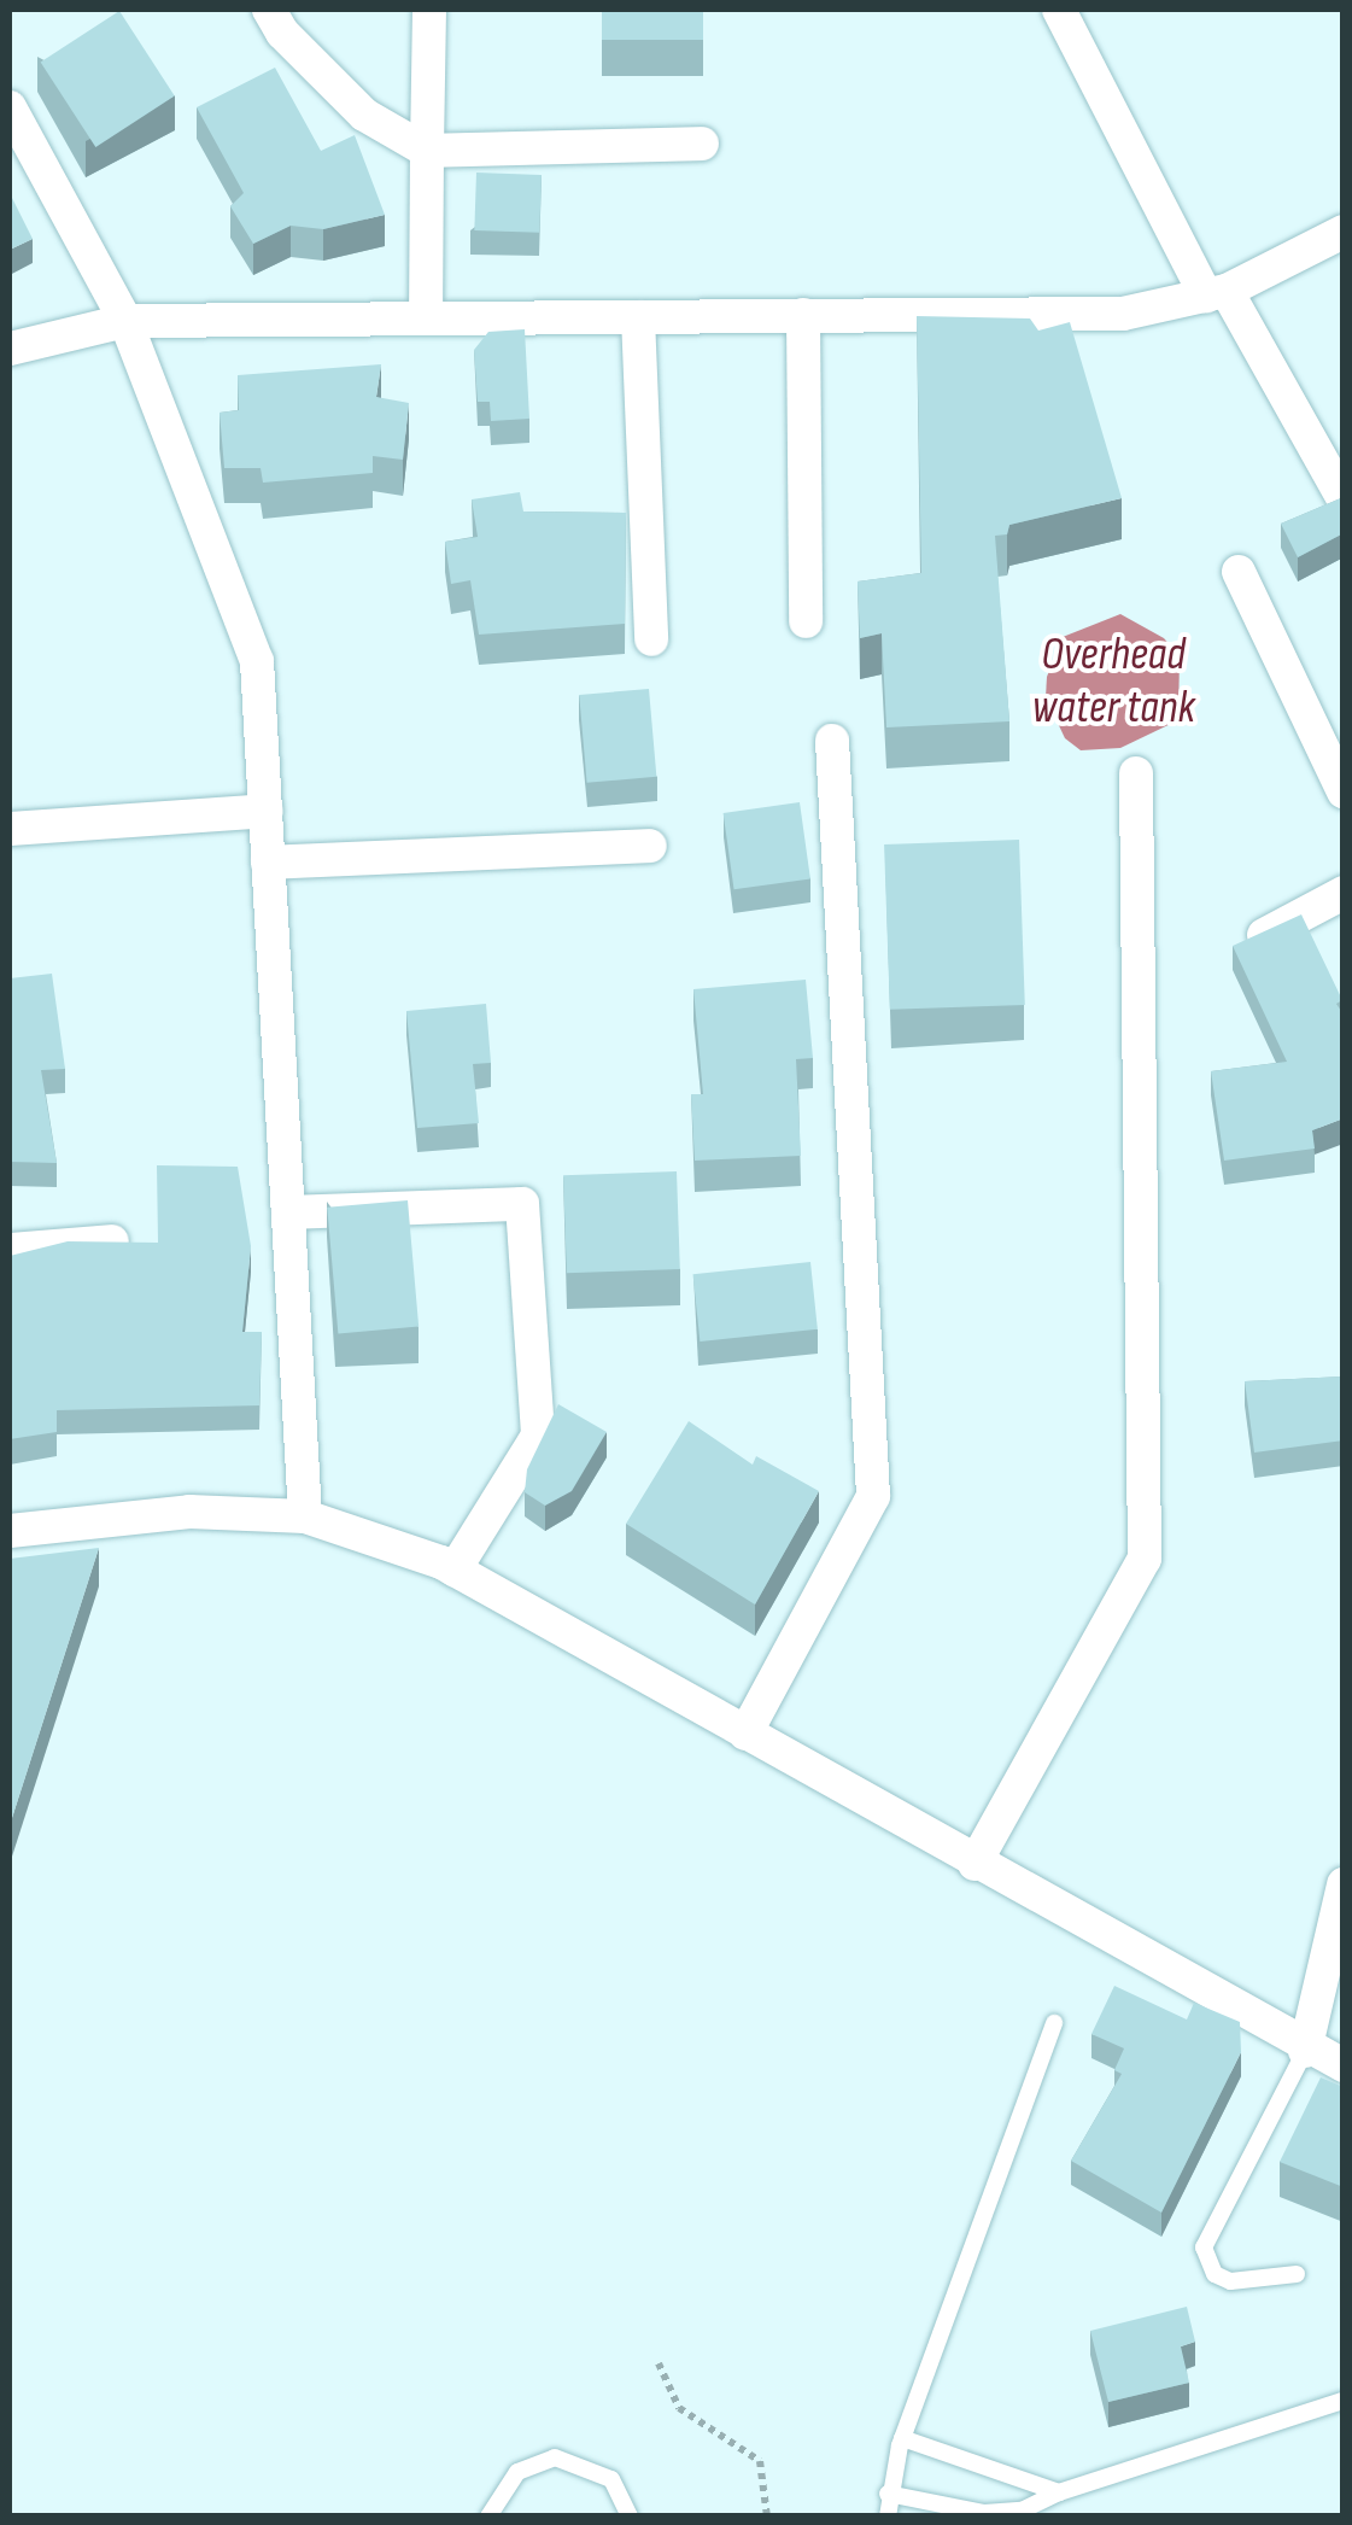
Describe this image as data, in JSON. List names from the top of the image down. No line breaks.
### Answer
{"water":["Overhead water tank"]}
